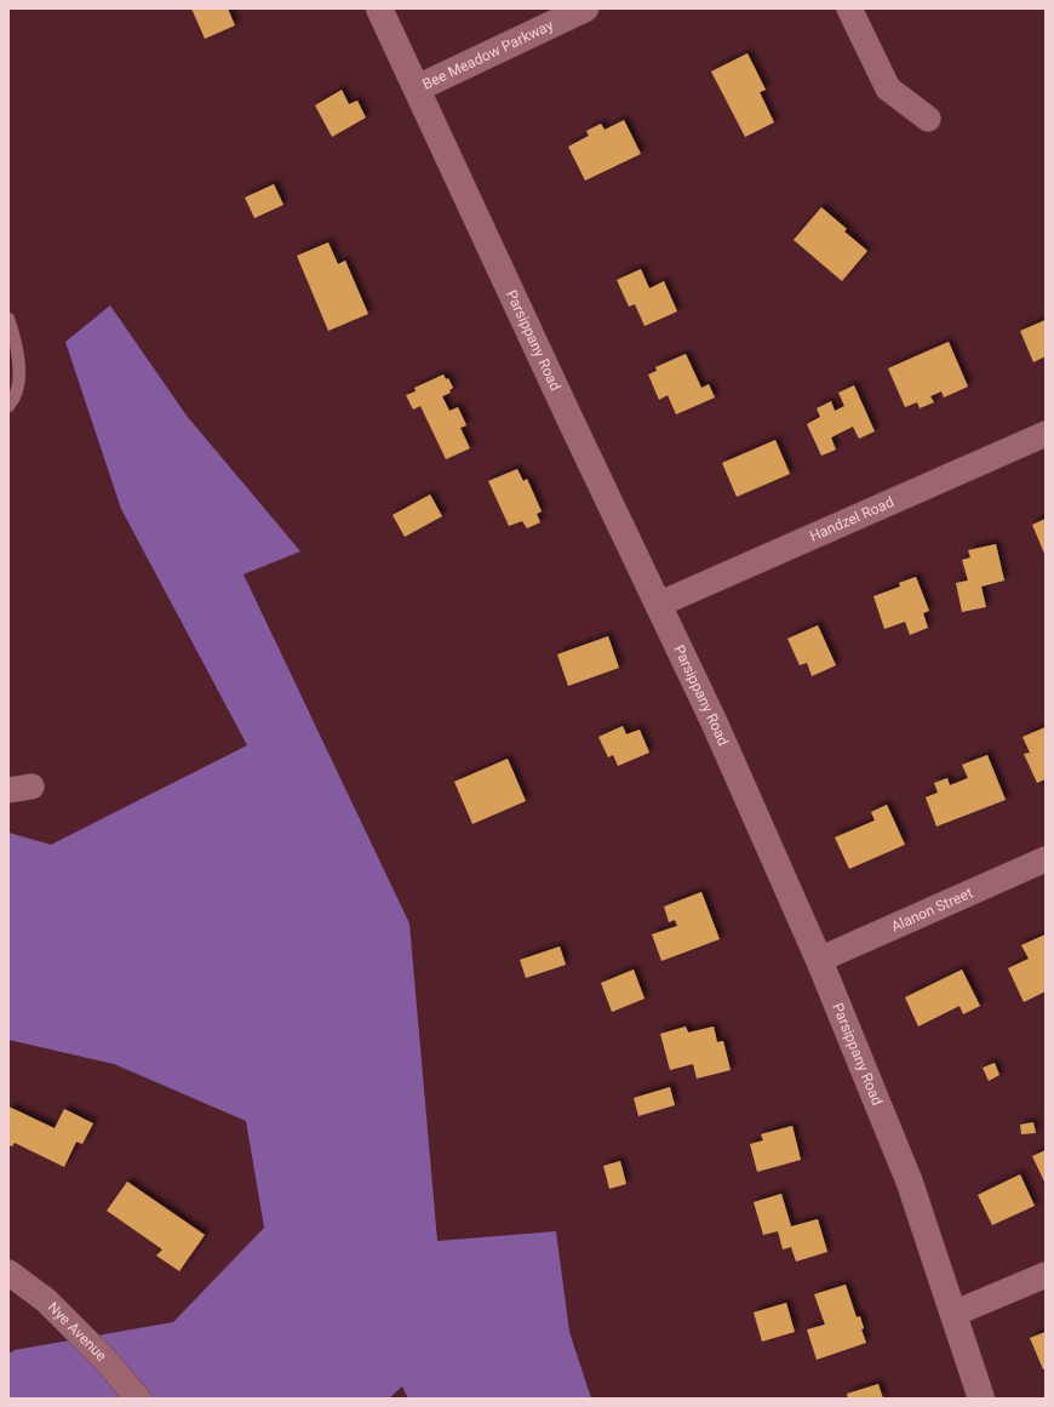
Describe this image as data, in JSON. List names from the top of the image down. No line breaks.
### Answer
{"streets":{"main road":["Bee Meadow Parkway","Parsippany Road"],"street":["Handzel Road","Alanon Street","Nye Avenue"]},"crossings":[["Bee Meadow Parkway","Parsippany Road"],["Parsippany Road","Handzel Road"],["Parsippany Road","Alanon Street"]]}
